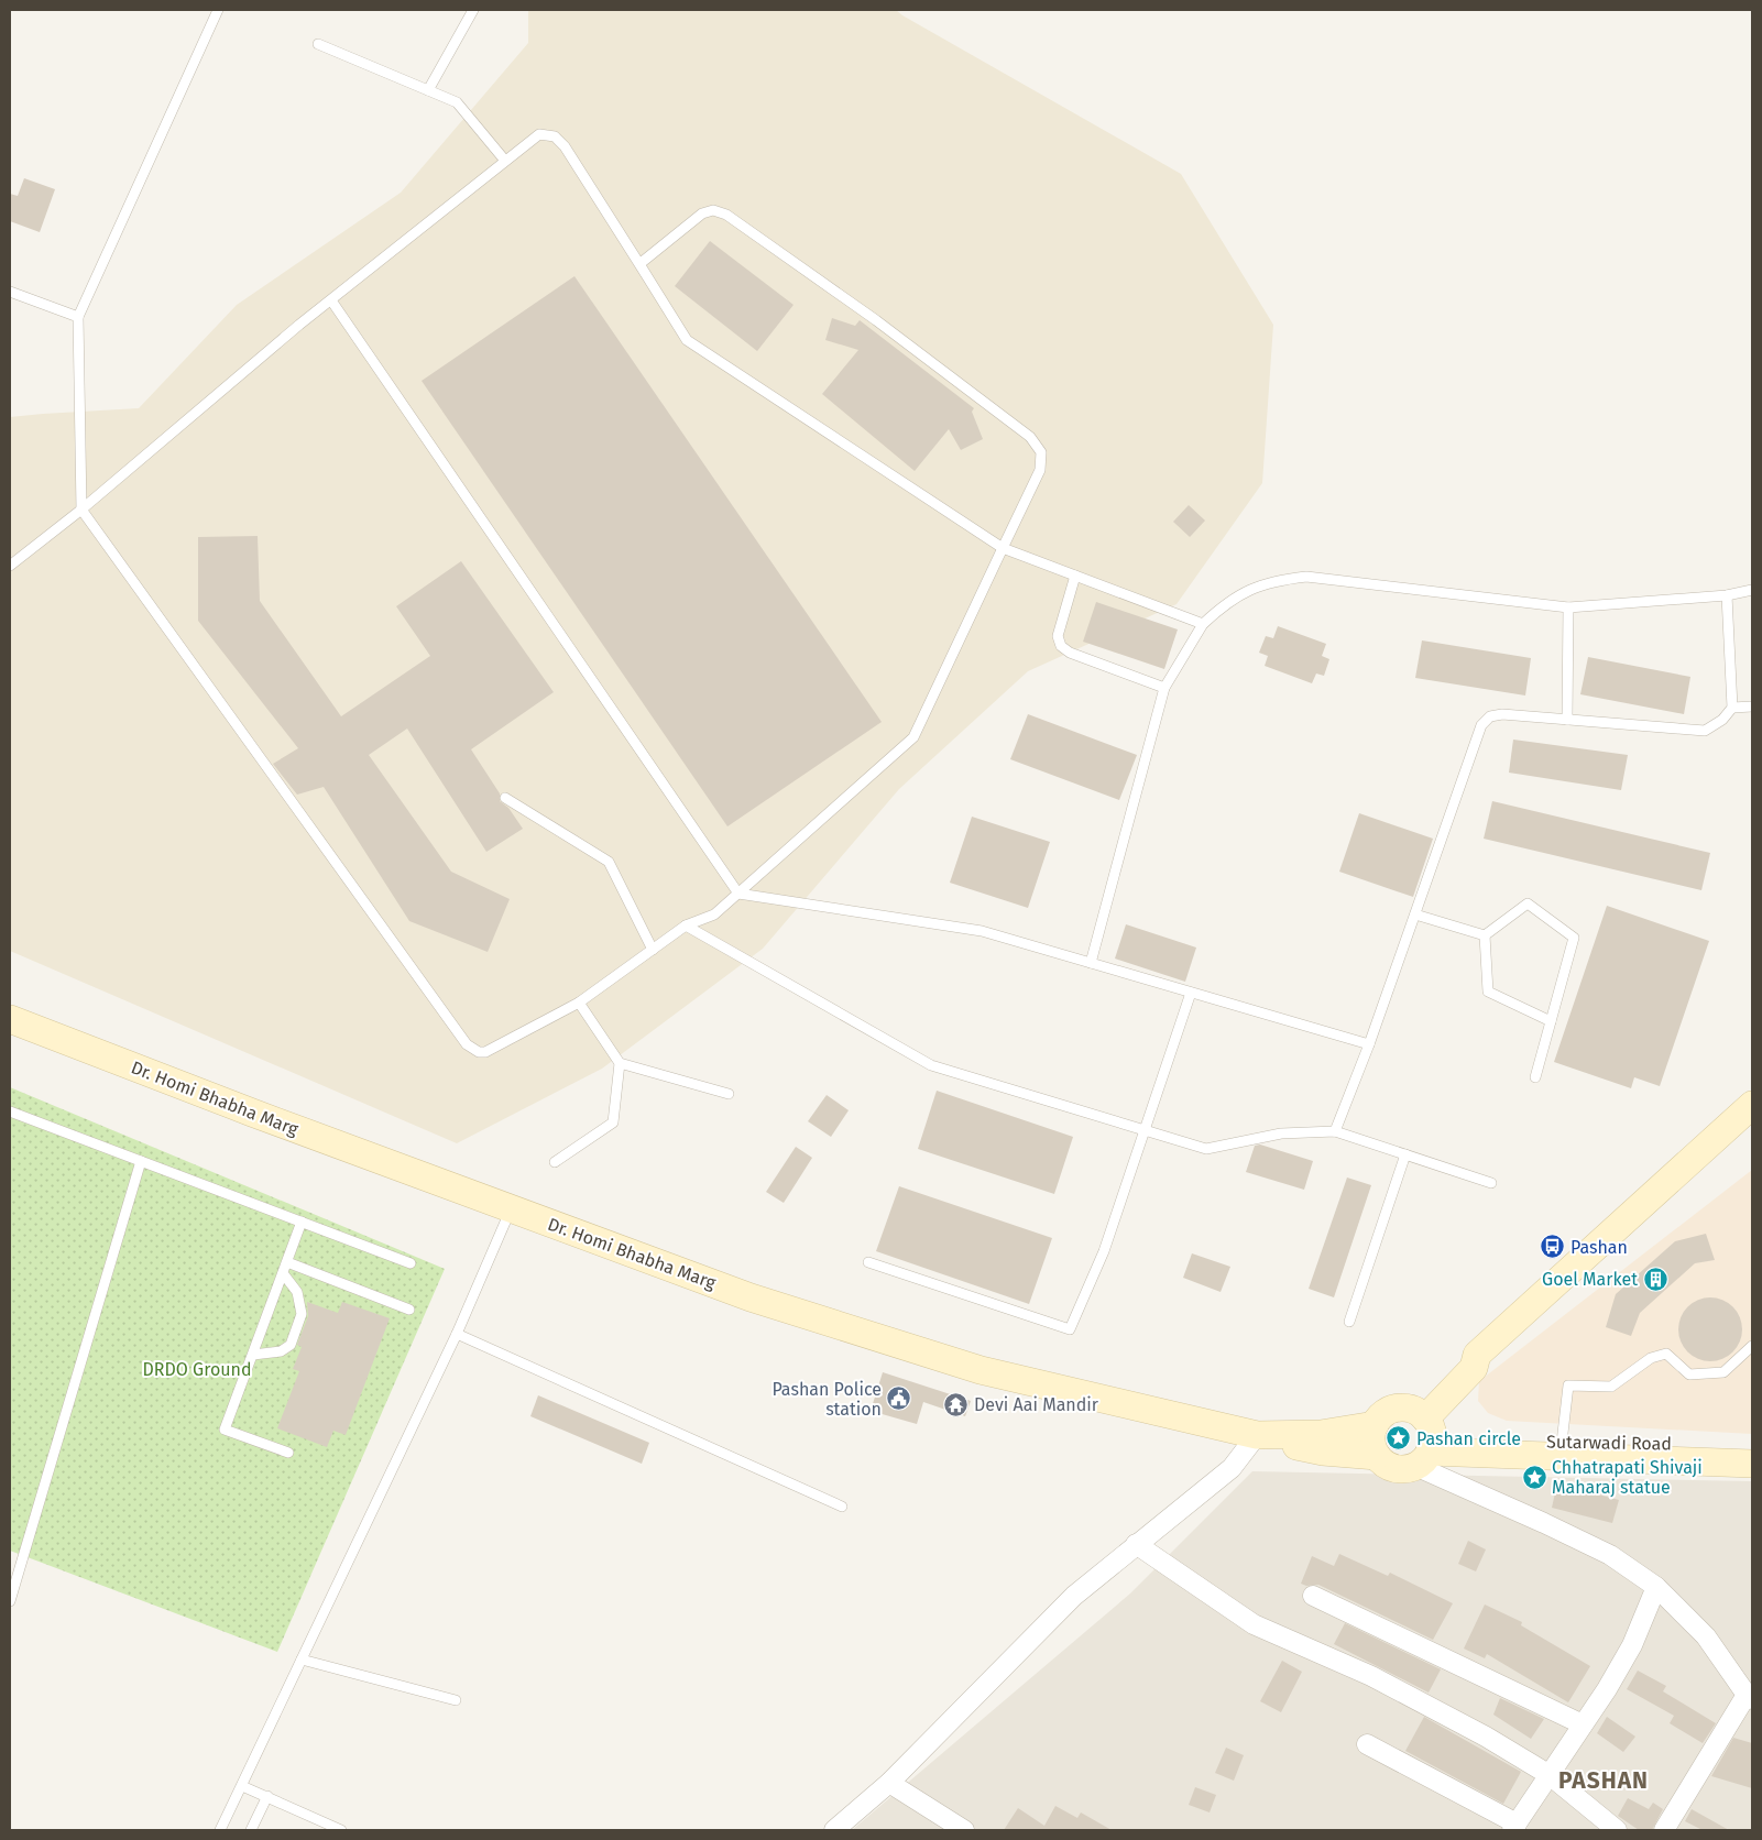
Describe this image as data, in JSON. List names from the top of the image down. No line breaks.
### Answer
{"streets":{"main road":["Dr. Homi Bhabha Marg","Sutarwadi Road"]},"crossings":[["Dr. Homi Bhabha Marg","Sutarwadi Road"]],"districts":["PASHAN"],"parks":["DRDO Ground"],"places":{"bus stop":["Pashan"],"building":["Goel Market"],"public building":["Pashan Police station"],"temple":["Devi Aai Mandir"],"place":["Pashan circle","Chhatrapati Shivaji Maharaj statue"]}}
